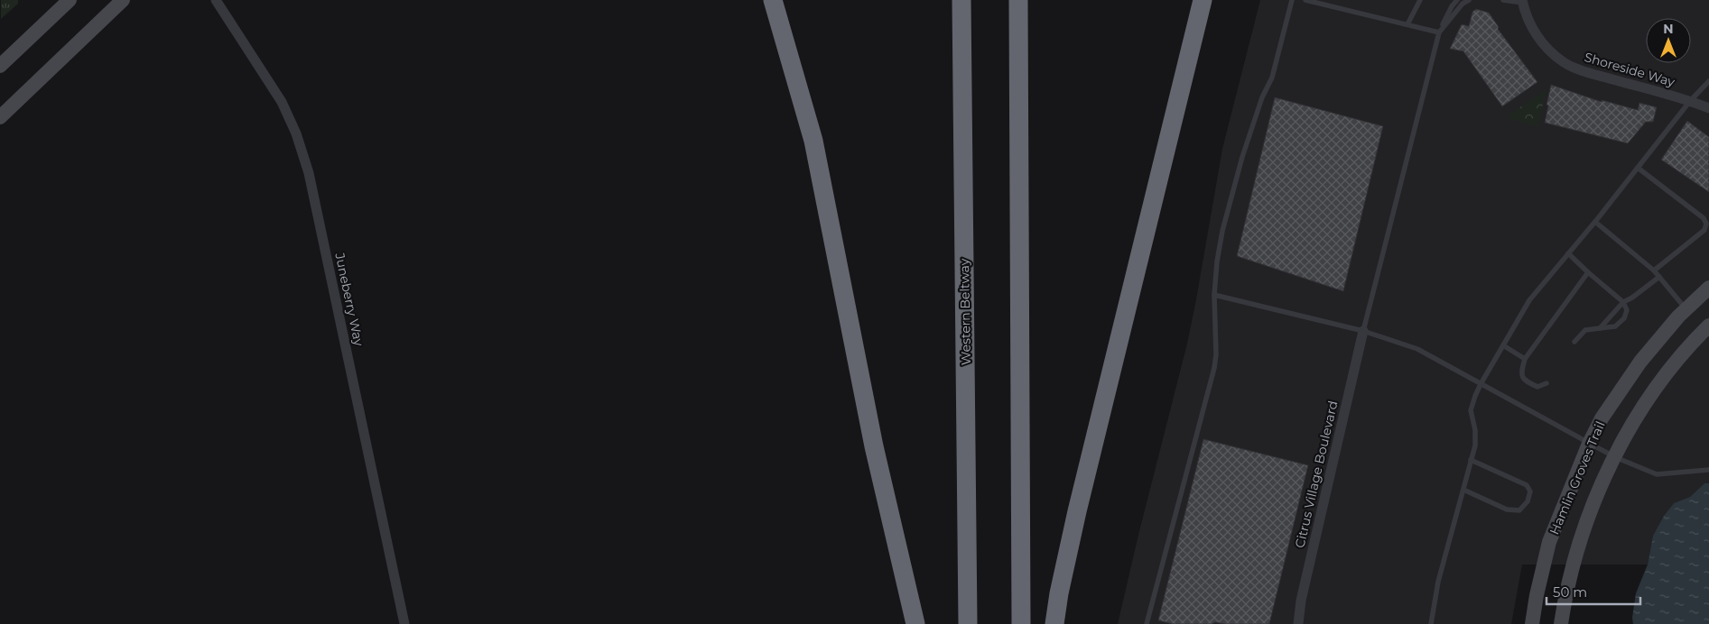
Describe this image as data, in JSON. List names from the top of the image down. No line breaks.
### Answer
{"streets":{"highway":["Western Beltway"],"main road":["Hamlin Groves Trail"],"street":["Shoreside Way","Juneberry Way","Citrus Village Boulevard"]},"scale_bar":"50 m","north":"top"}
